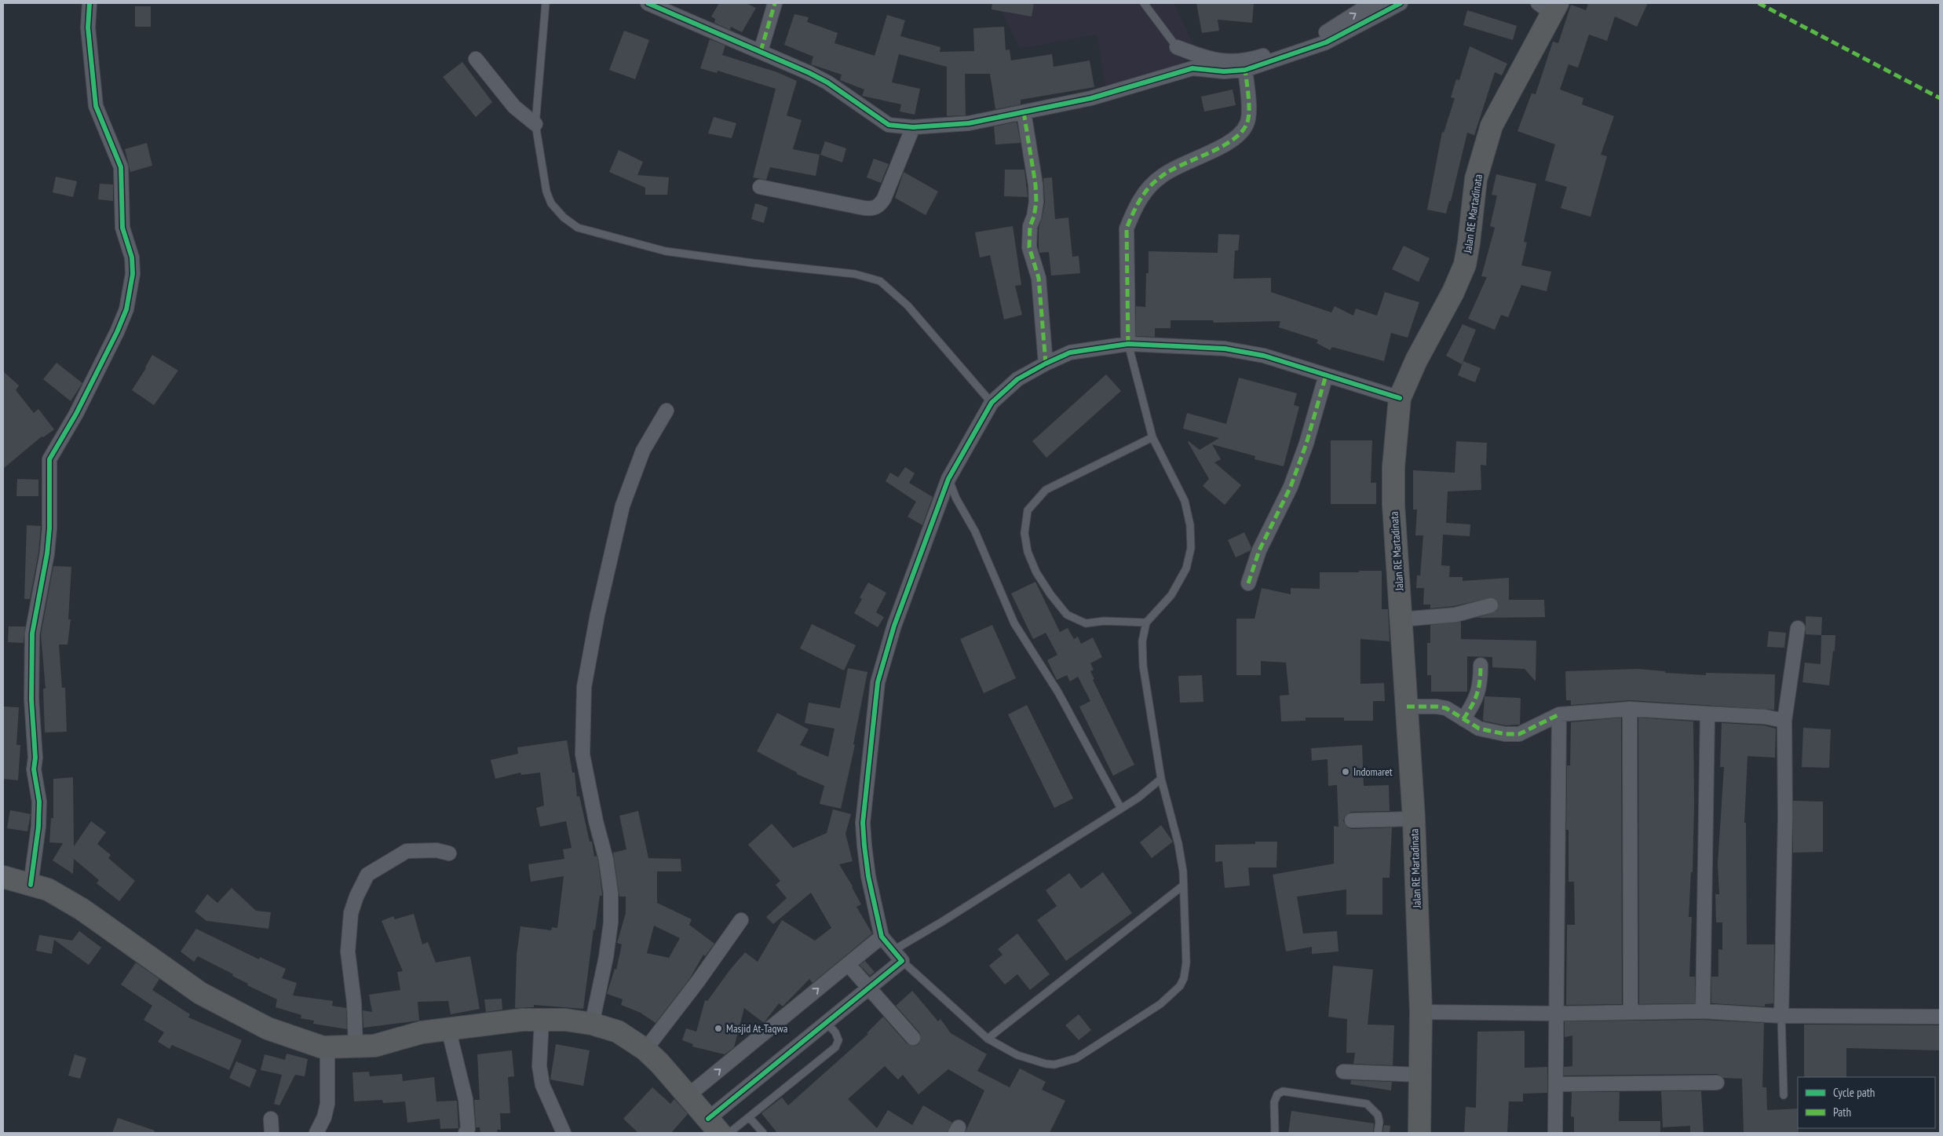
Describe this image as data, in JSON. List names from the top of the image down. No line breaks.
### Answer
{"streets":{"highway":["Jalan RE Martadinata"]},"places":["Indomaret","Masjid At-Taqwa"],"legend":["Cycle path","Path"]}
